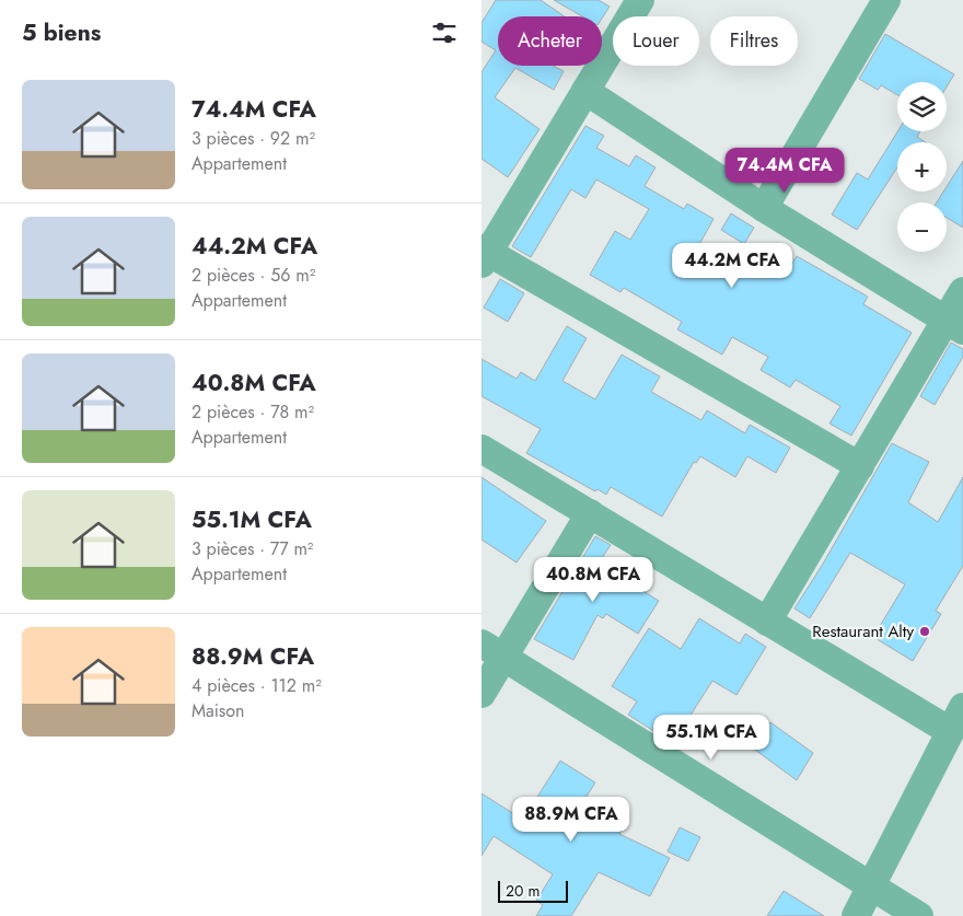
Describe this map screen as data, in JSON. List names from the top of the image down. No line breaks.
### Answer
{"places":["Restaurant Alty"],"scale_bar":"20 m","page":{"heading":"5 biens","chip":["Acheter","Louer","Filtres"],"list":[{"name":"74.4M CFA","note":"3 pièces · 92 m² · Appartement"},{"name":"44.2M CFA","note":"2 pièces · 56 m² · Appartement"},{"name":"40.8M CFA","note":"2 pièces · 78 m² · Appartement"},{"name":"55.1M CFA","note":"3 pièces · 77 m² · Appartement"},{"name":"88.9M CFA","note":"4 pièces · 112 m² · Maison"}],"map_buttons":["+","−"],"price":["74.4M CFA","44.2M CFA","40.8M CFA","55.1M CFA","88.9M CFA"],"scale":"20 m"}}
